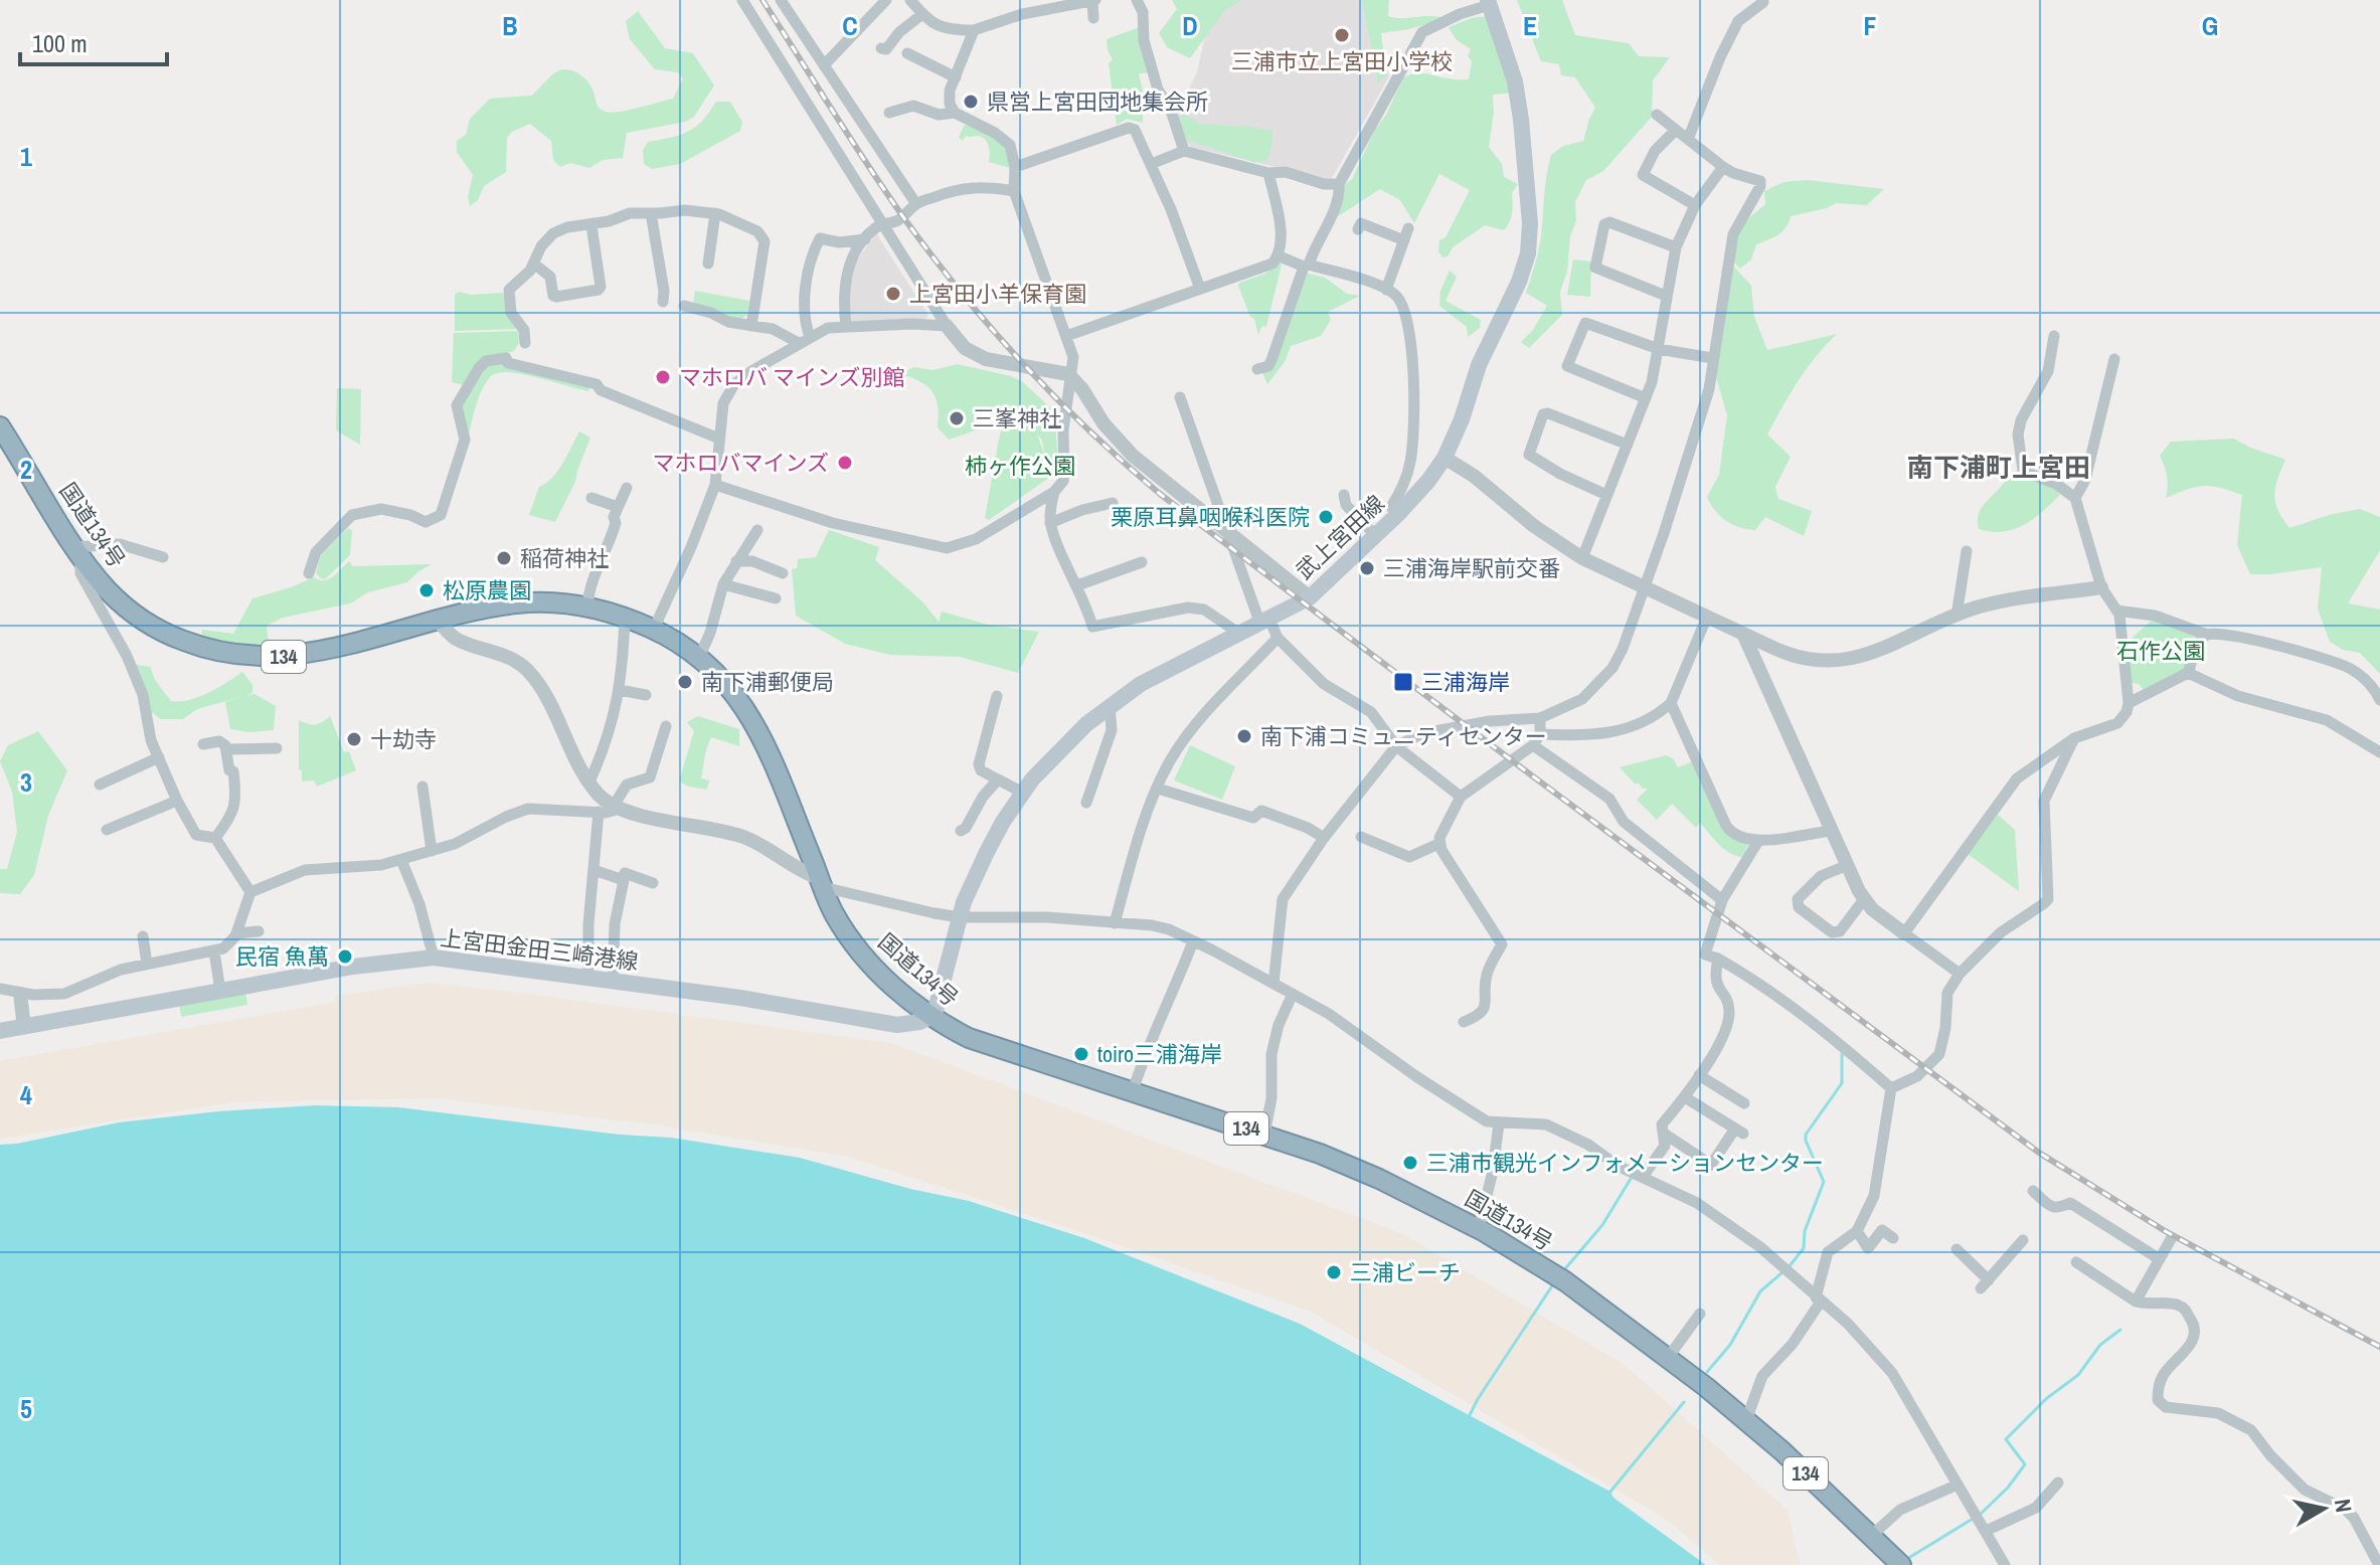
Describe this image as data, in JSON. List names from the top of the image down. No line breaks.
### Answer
{"streets":{"highway":["国道134号","134"],"main road":["武上宮田線","上宮田金田三崎港線"]},"crossings":[["国道134号","武上宮田線"],["国道134号","上宮田金田三崎港線"],["武上宮田線","上宮田金田三崎港線"]],"districts":["南下浦町上宮田"],"parks":["柿ヶ作公園","石作公園"],"places":{"other":["三浦市立上宮田小学校","県営上宮田団地集会所","上宮田小羊保育園","マホロバ マインズ別館","三峯神社","マホロバマインズ","栗原耳鼻咽喉科医院","稲荷神社","三浦海岸駅前交番","松原農園","南下浦郵便局","南下浦コミュニティセンター","十劫寺","民宿 魚萬","toiro三浦海岸","三浦市観光インフォメーションセンター","三浦ビーチ"],"transit":["三浦海岸"]},"scale_bar":"100 m","north":"right","grid":{"columns":["B","C","D","E","F","G"],"rows":["1","2","3","4","5"]}}
